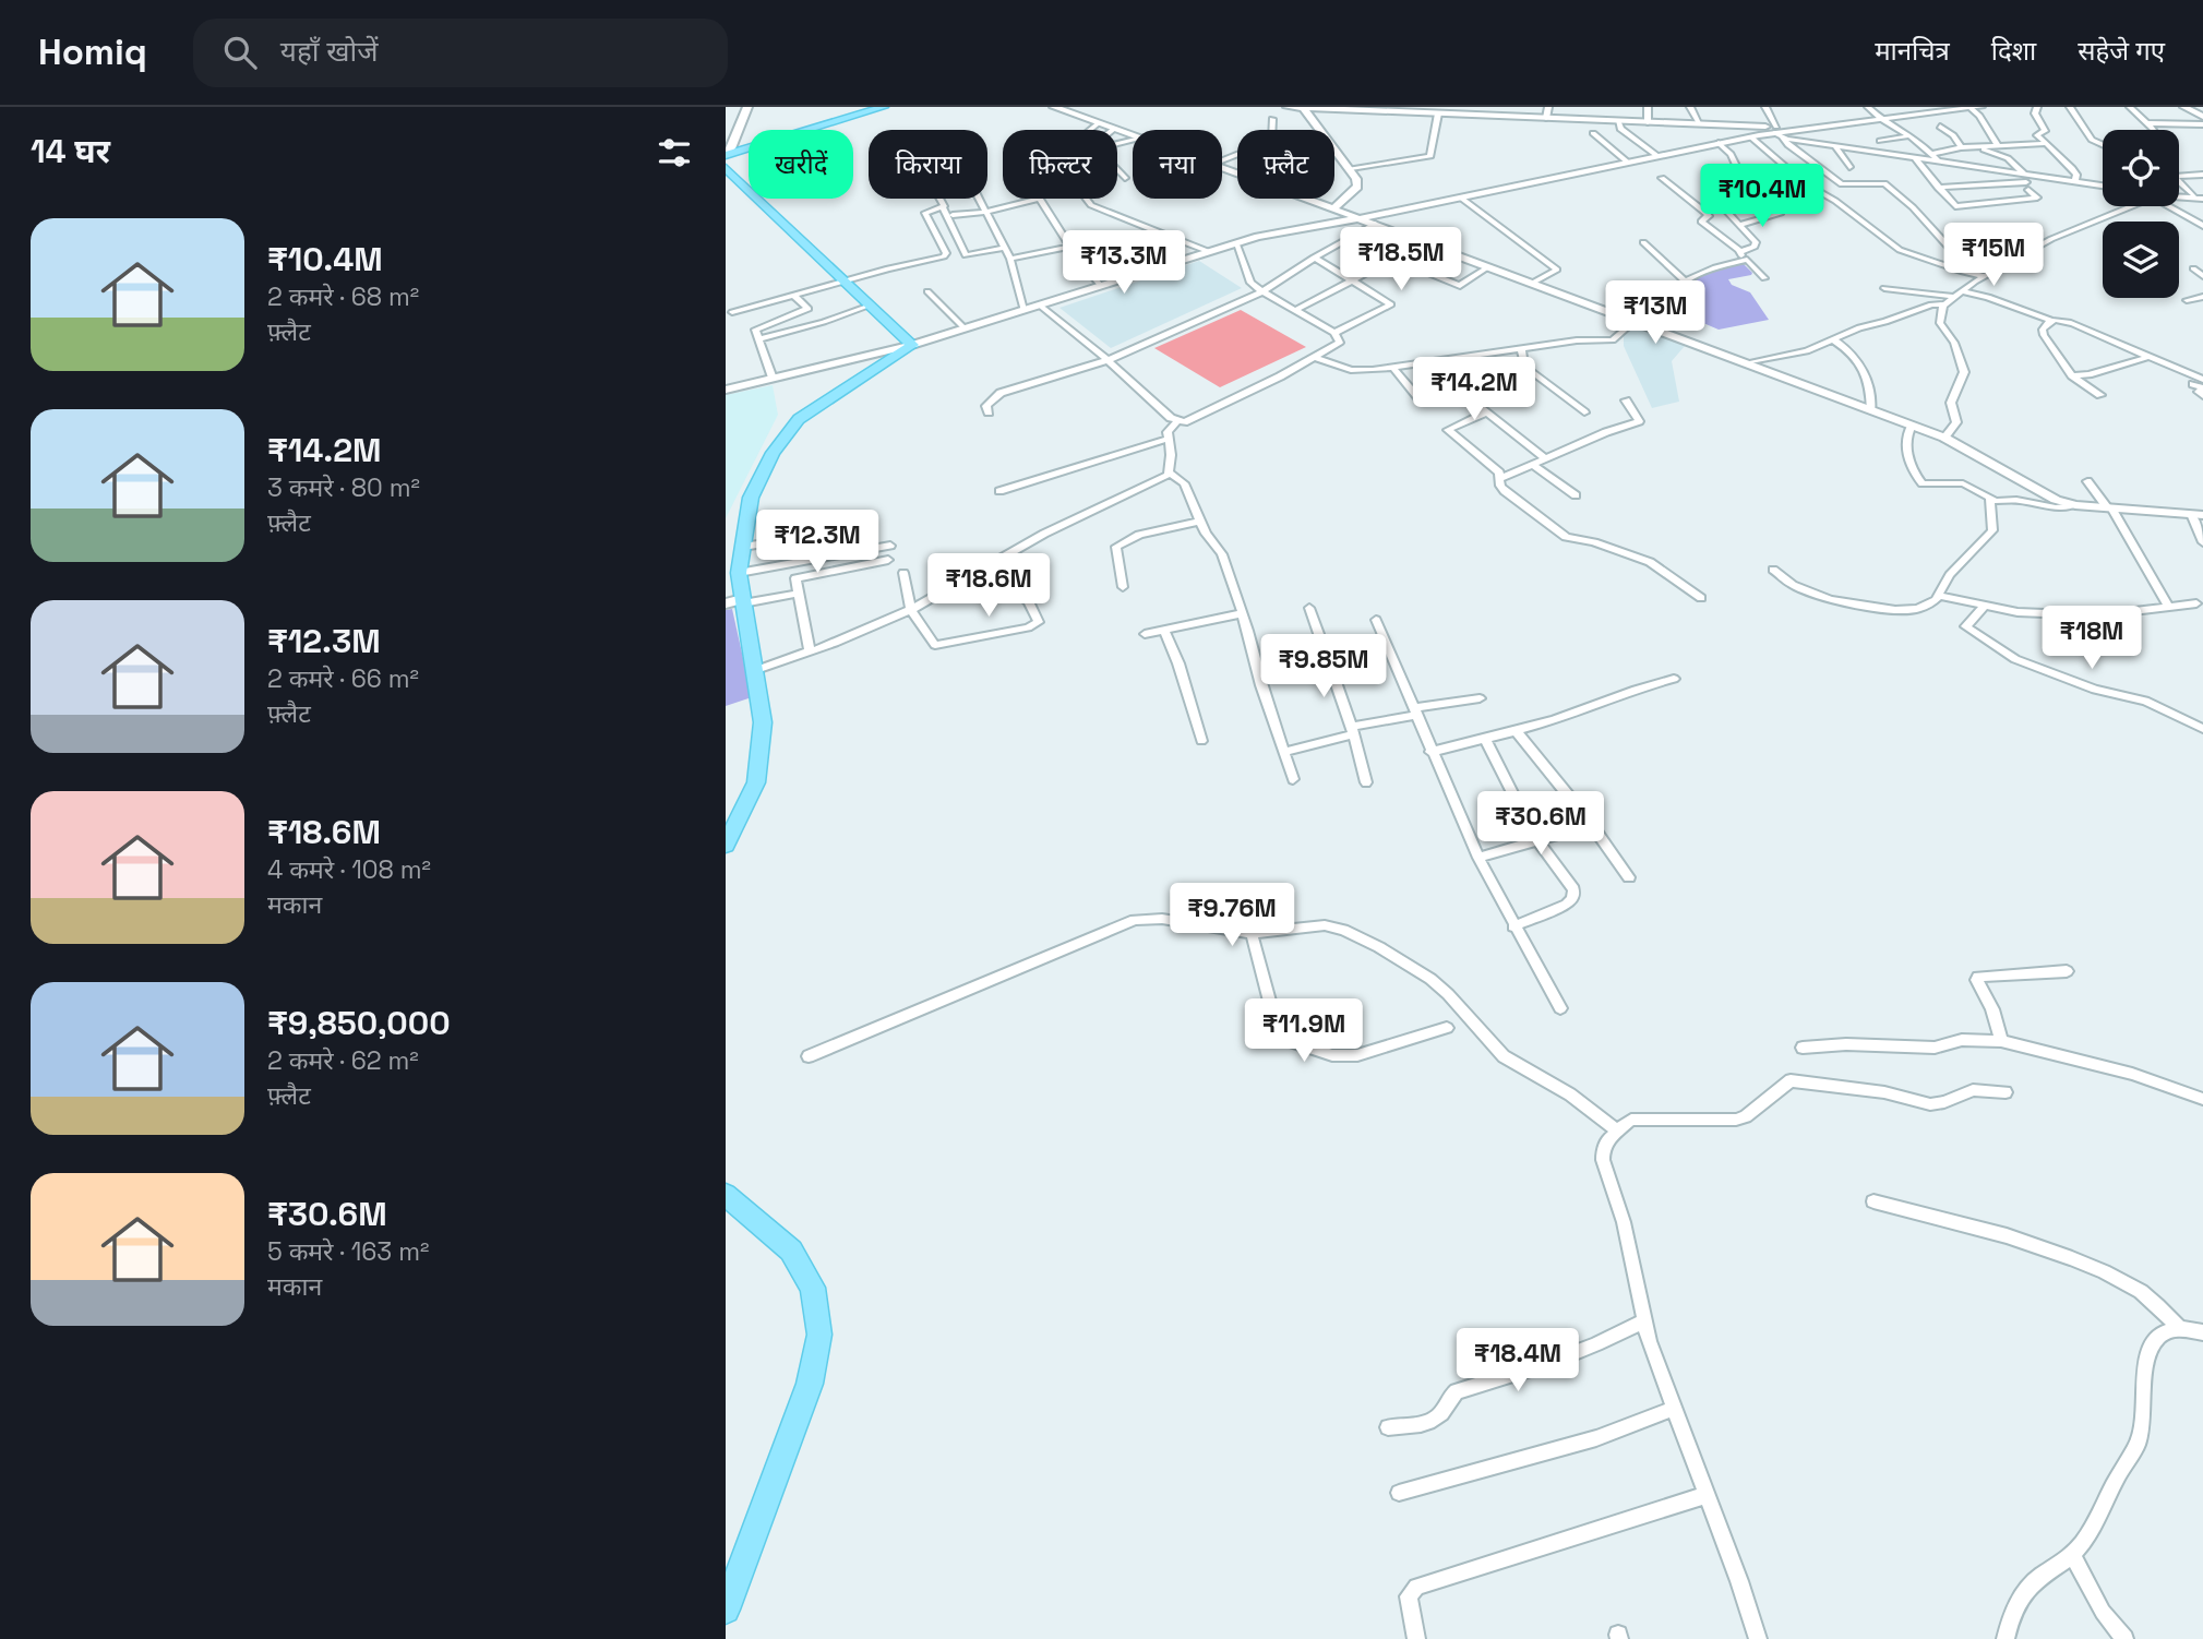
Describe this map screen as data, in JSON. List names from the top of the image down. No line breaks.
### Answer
{"page":{"header":"Homiq","search":"यहाँ खोजें","nav":["मानचित्र","दिशा","सहेजे गए"],"heading":"14 घर","chip":["खरीदें","किराया","फ़िल्टर","नया","फ़्लैट"],"price":["₹10.4M","₹15M","₹18.5M","₹13.3M","₹13M","₹14.2M","₹12.3M","₹18.6M","₹18M","₹9.85M","₹30.6M","₹9.76M","₹11.9M","₹18.4M"],"list":[{"name":"₹10.4M","note":"2 कमरे · 68 m² · फ़्लैट"},{"name":"₹14.2M","note":"3 कमरे · 80 m² · फ़्लैट"},{"name":"₹12.3M","note":"2 कमरे · 66 m² · फ़्लैट"},{"name":"₹18.6M","note":"4 कमरे · 108 m² · मकान"},{"name":"₹9,850,000","note":"2 कमरे · 62 m² · फ़्लैट"},{"name":"₹30.6M","note":"5 कमरे · 163 m² · मकान"}]}}
